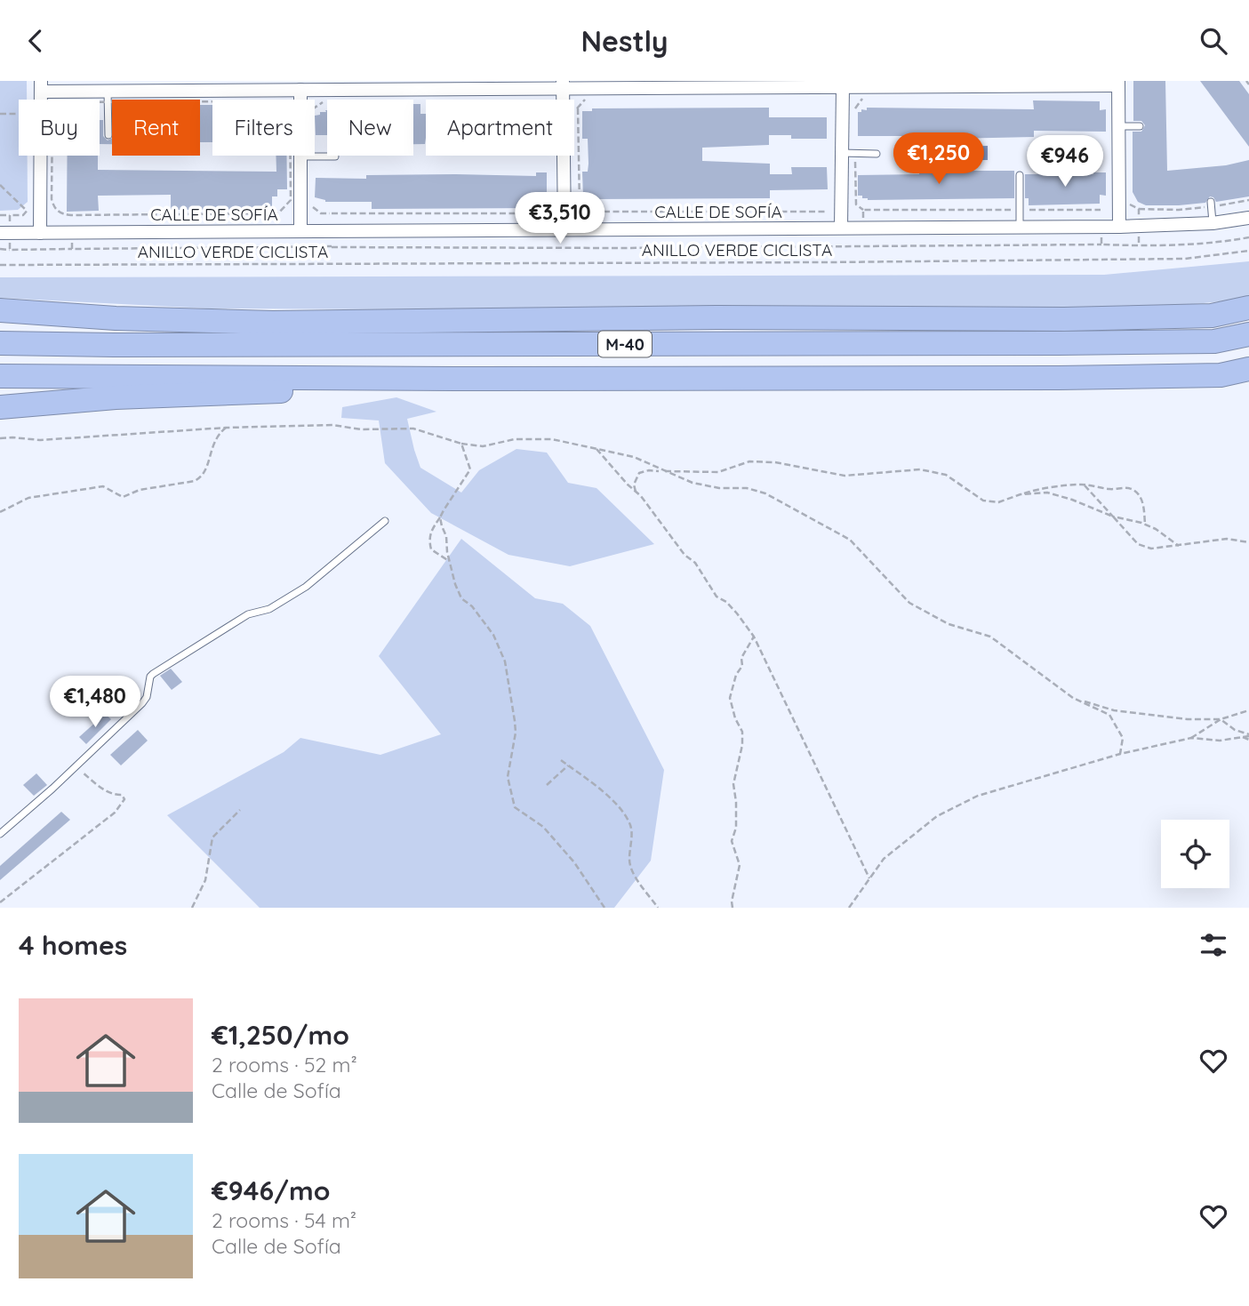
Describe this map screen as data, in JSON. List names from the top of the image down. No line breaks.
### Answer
{"streets":{"highway":["M-40"],"street":["CALLE DE SOFÍA"],"path":["ANILLO VERDE CICLISTA"]},"page":{"header":"Nestly","chip":["Buy","Rent","Filters","New","Apartment"],"price":["€1,250","€946","€3,510","€1,480"],"heading":"4 homes","list":[{"name":"€1,250/mo","note":"2 rooms · 52 m² · Calle de Sofía"},{"name":"€946/mo","note":"2 rooms · 54 m² · Calle de Sofía"}]}}
